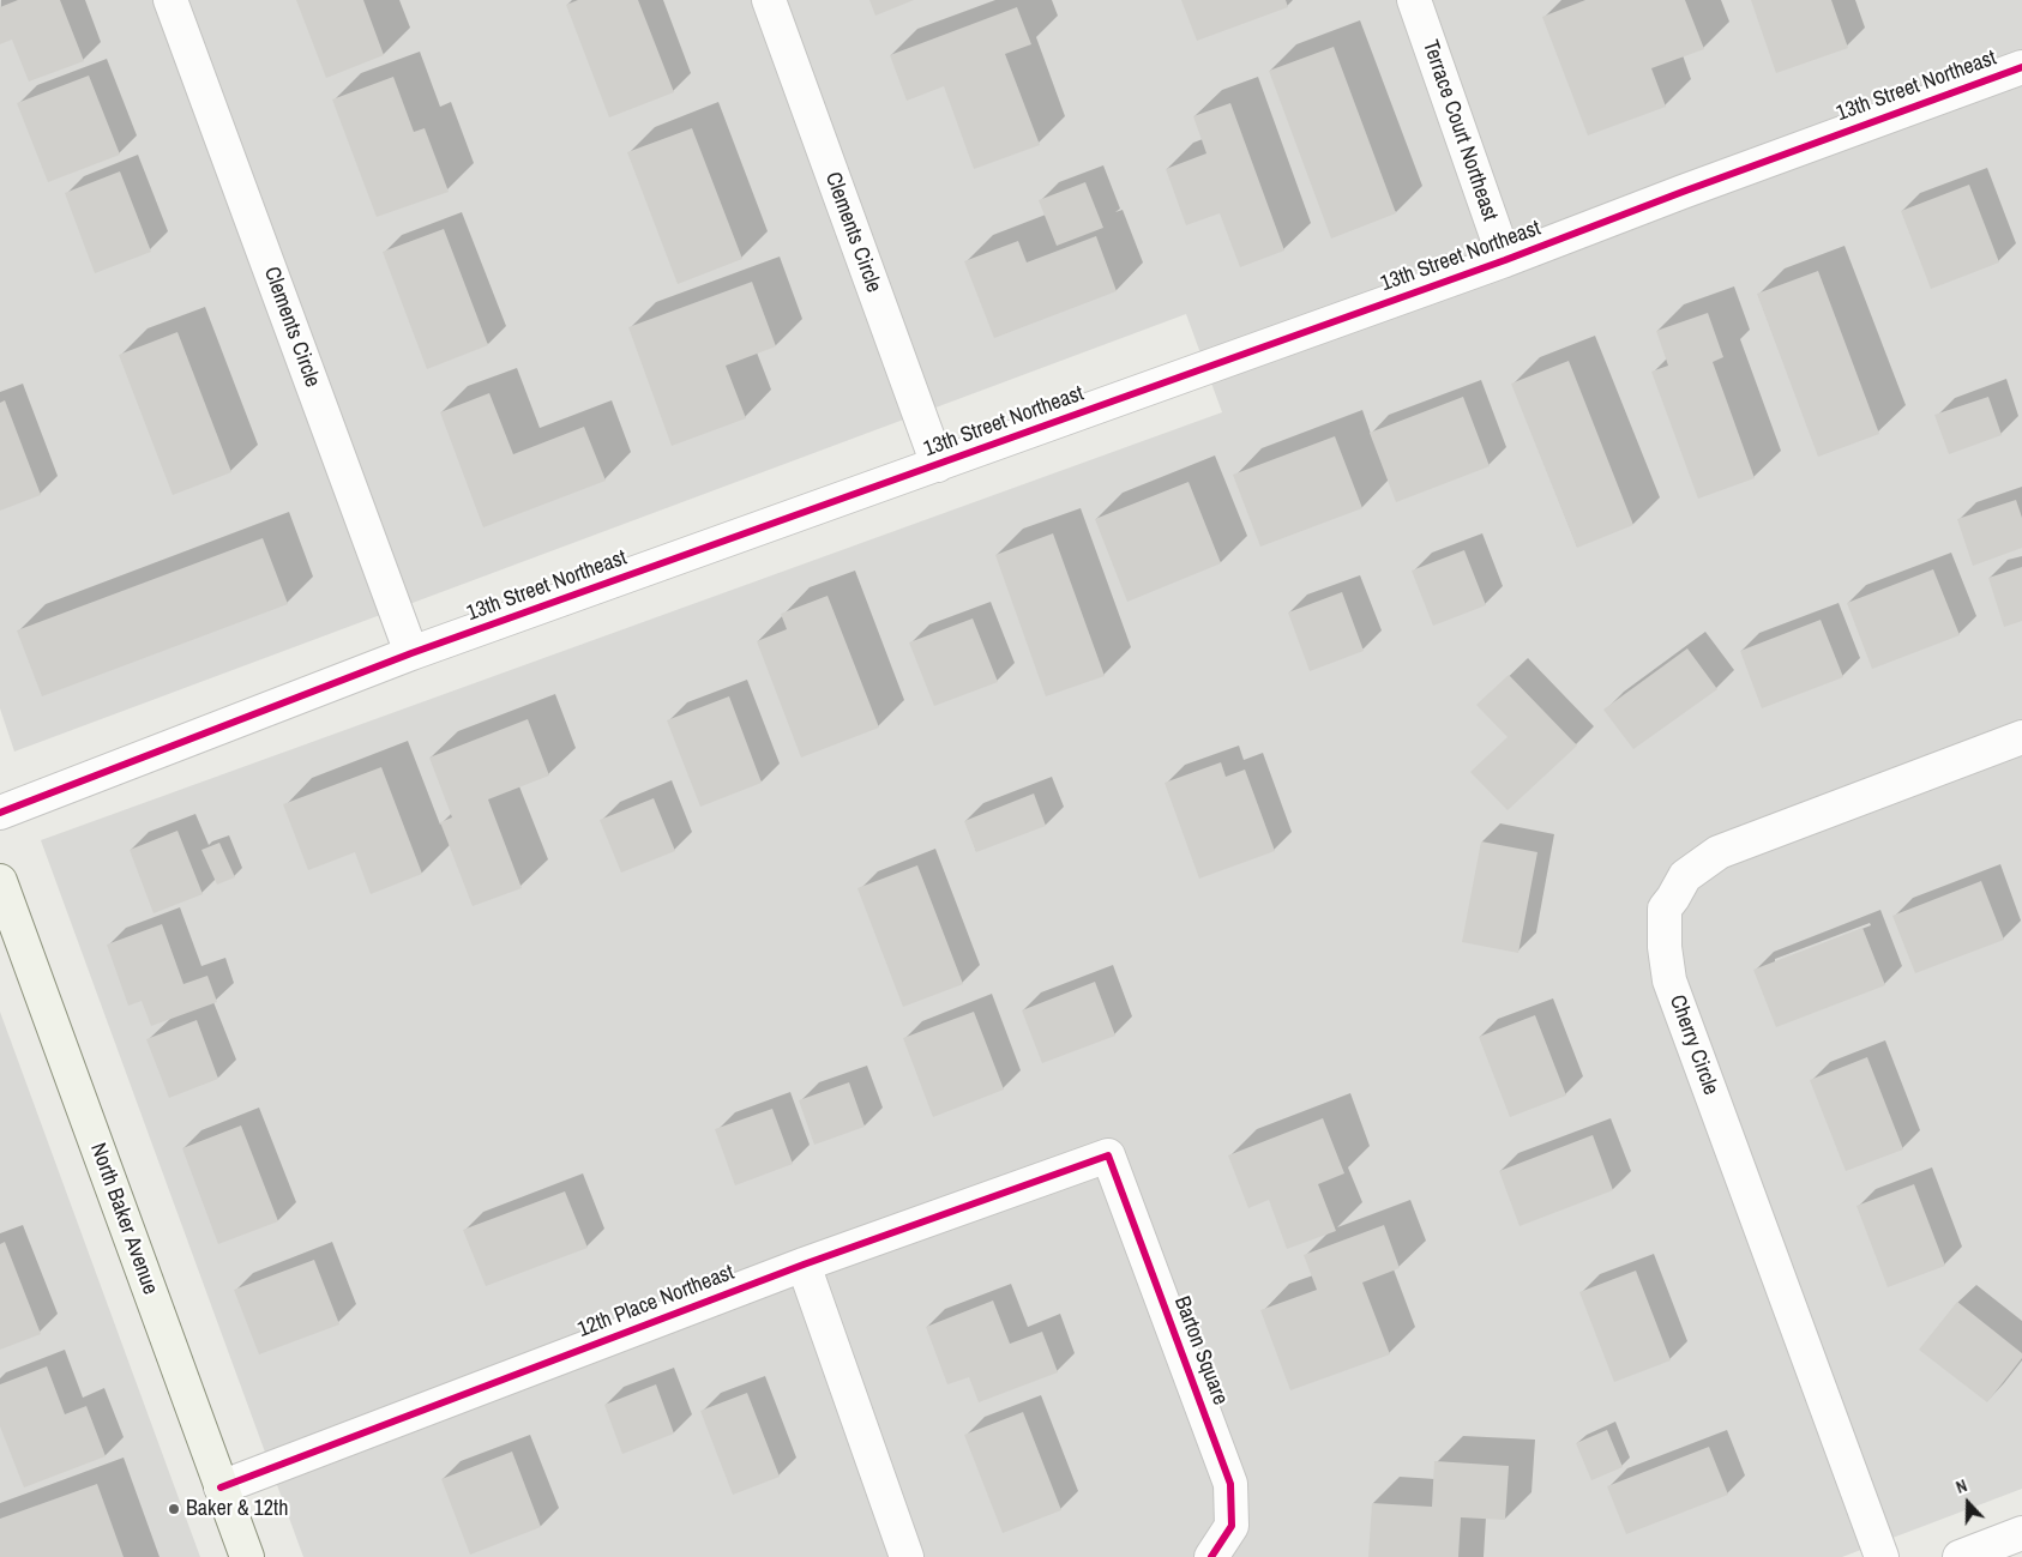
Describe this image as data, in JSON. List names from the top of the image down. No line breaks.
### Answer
{"streets":{"main road":["North Baker Avenue"],"street":["13th Street Northeast","Terrace Court Northeast","Clements Circle","Cherry Circle","12th Place Northeast","Barton Square"]},"crossings":[["13th Street Northeast","Terrace Court Northeast"],["13th Street Northeast","Clements Circle"],["North Baker Avenue","12th Place Northeast"],["12th Place Northeast","Barton Square"]],"places":["Baker & 12th"],"north":"top"}
